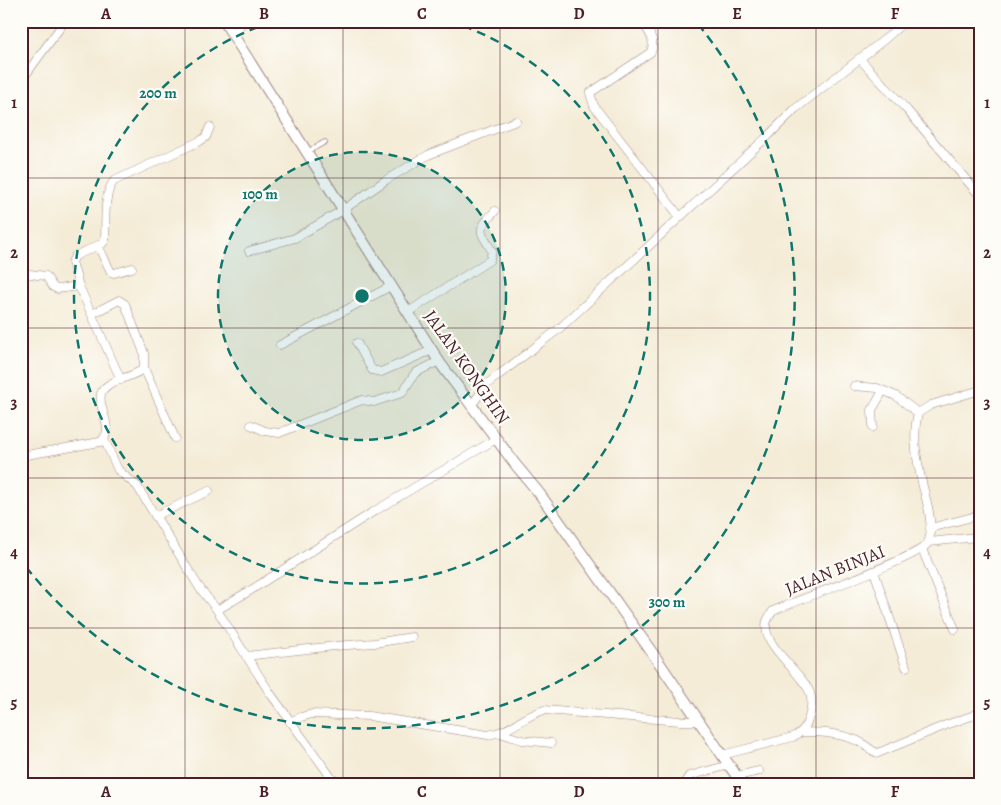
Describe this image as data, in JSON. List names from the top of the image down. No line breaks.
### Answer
{"streets":{"street":["JALAN KONGHIN","JALAN BINJAI"]},"grid":{"columns":["A","B","C","D","E","F"],"rows":["1","2","3","4","5"]},"rings":["200 m","100 m","300 m"]}
